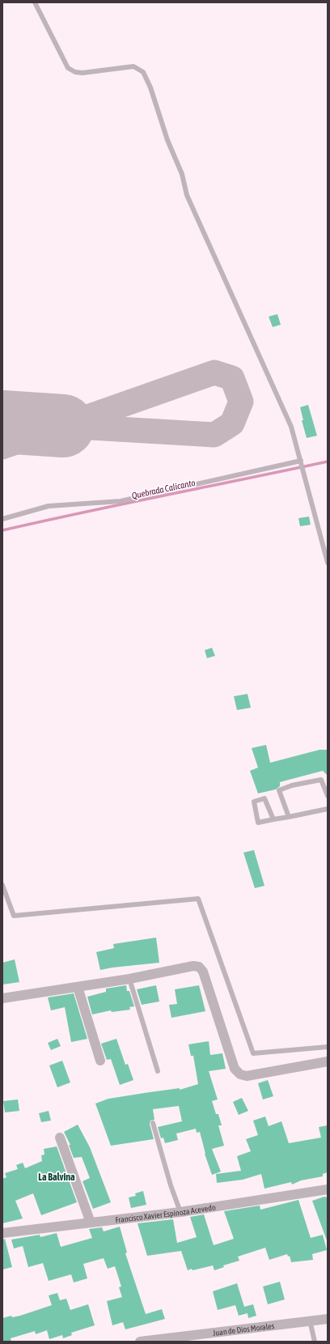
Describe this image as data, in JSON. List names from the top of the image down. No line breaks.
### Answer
{"streets":{"street":["Francisco Xavier Espinoza Acevedo","Juan de Dios Morales"]},"districts":["La Balvina"],"water":["Quebrada Calicanto"]}
